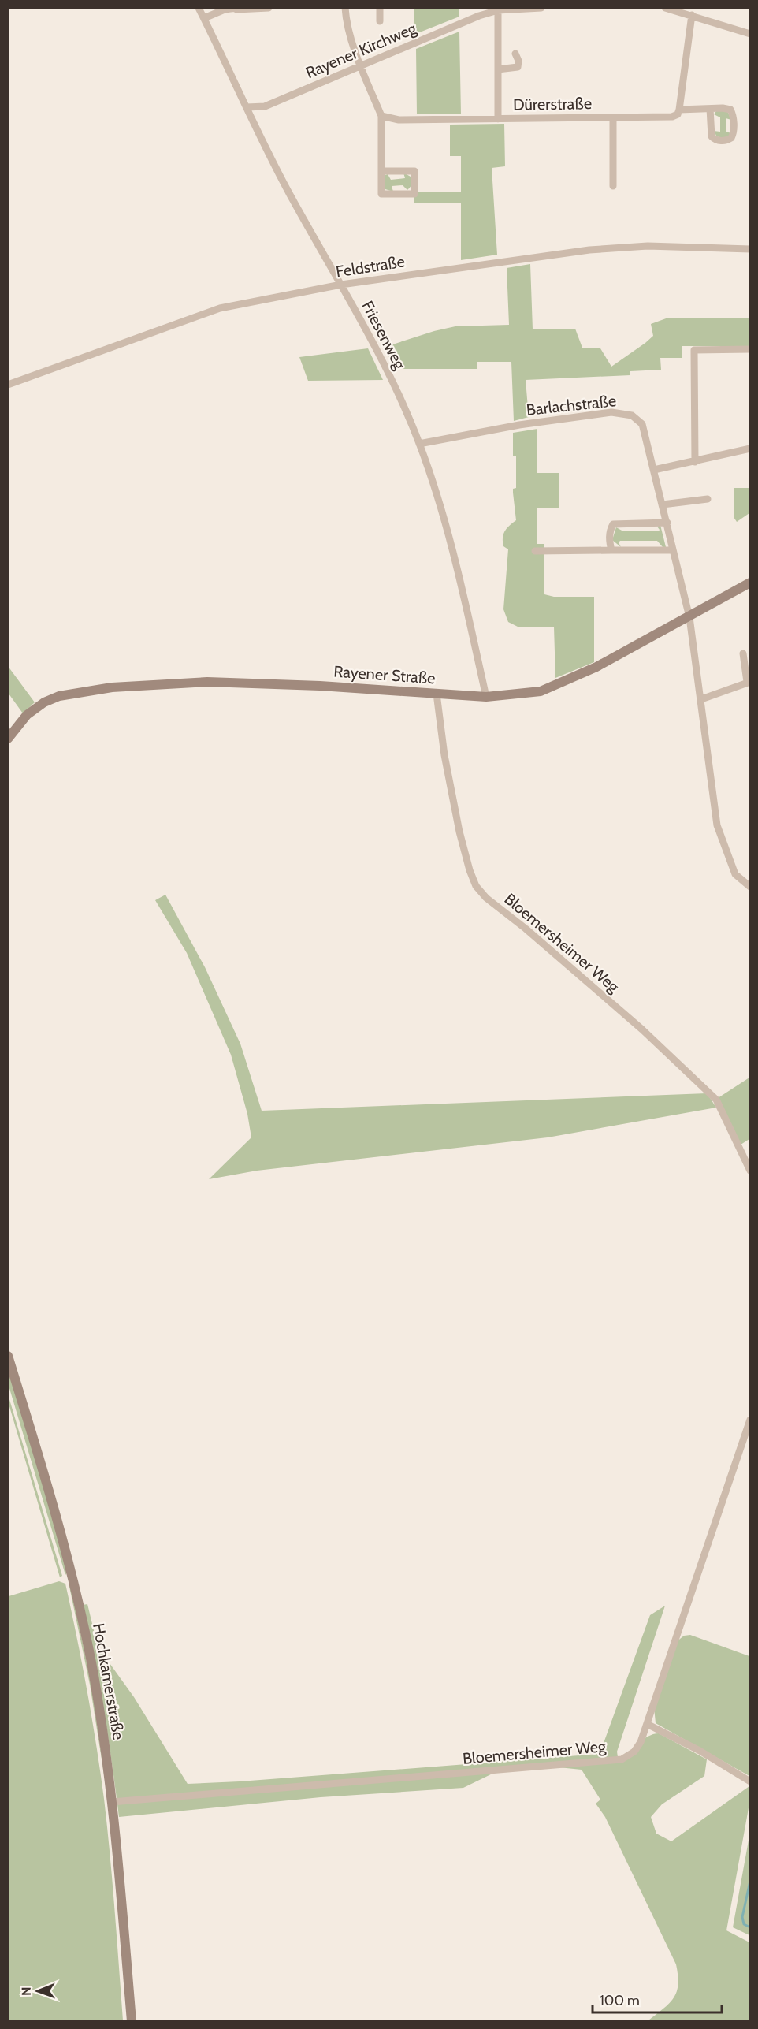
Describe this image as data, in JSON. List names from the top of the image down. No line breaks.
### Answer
{"streets":{"street":["Rayener Kirchweg","Dürerstraße","Feldstraße","Friesenweg","Barlachstraße","Rayener Straße","Bloemersheimer Weg","Hochkamerstraße"]},"crossings":[["Rayener Kirchweg","Friesenweg"],["Feldstraße","Friesenweg"],["Friesenweg","Barlachstraße"],["Friesenweg","Rayener Straße"],["Barlachstraße","Rayener Straße"],["Rayener Straße","Bloemersheimer Weg"],["Bloemersheimer Weg","Hochkamerstraße"]],"scale_bar":"100 m","north":"left"}
